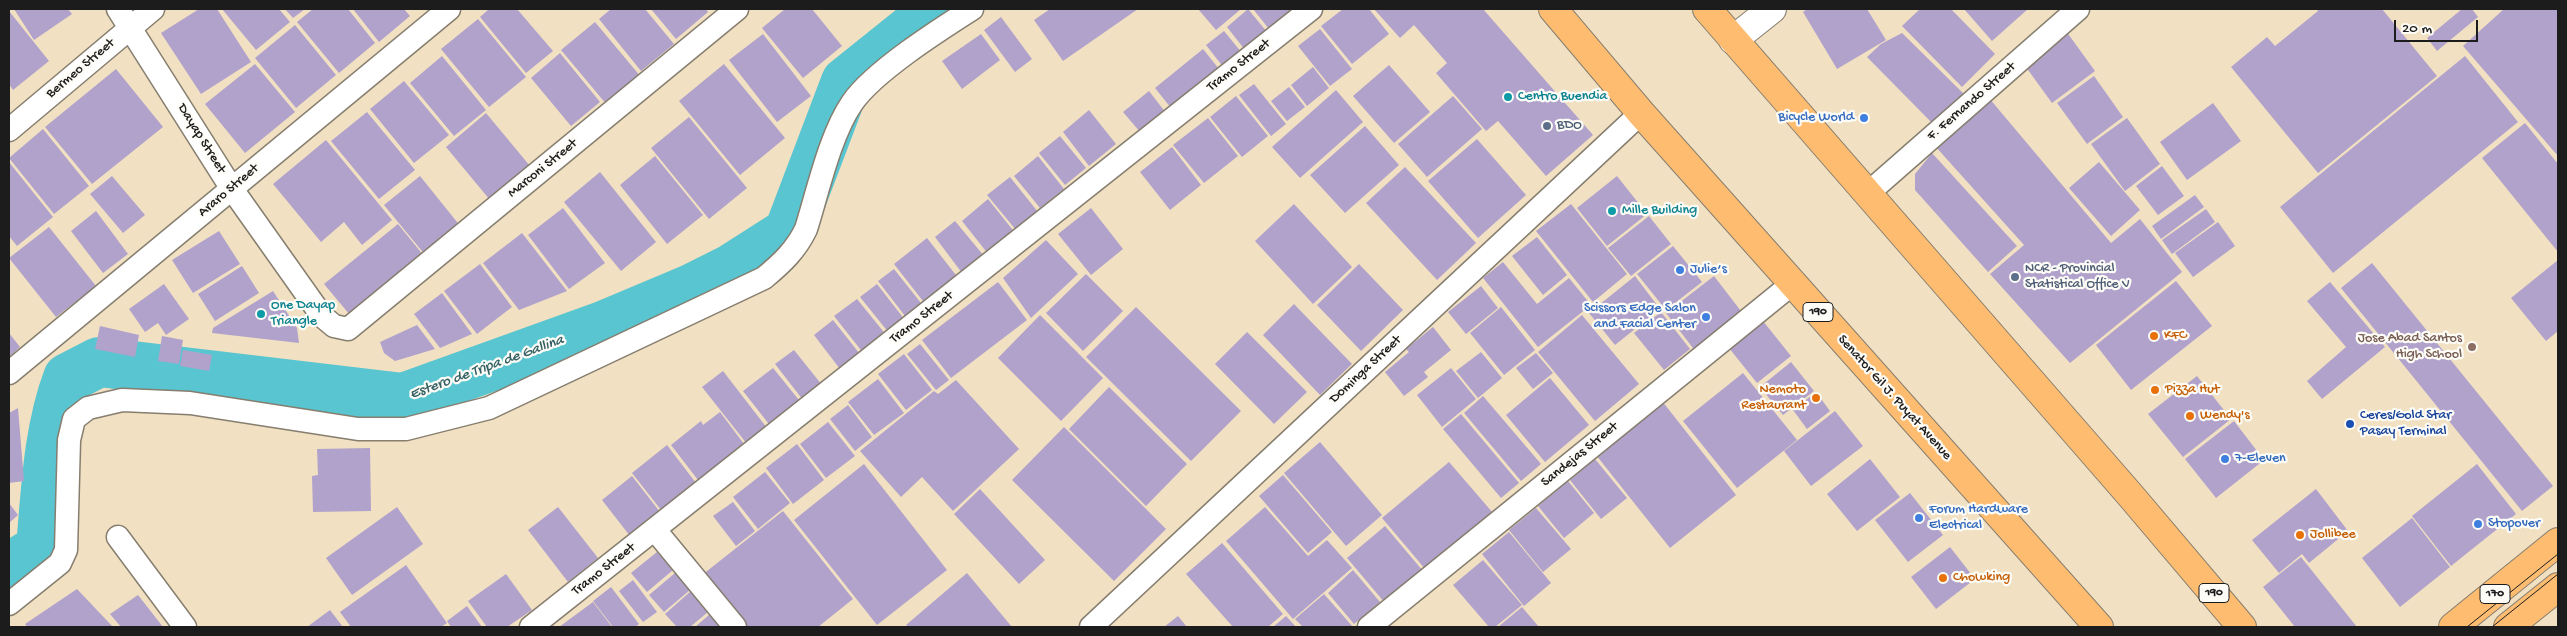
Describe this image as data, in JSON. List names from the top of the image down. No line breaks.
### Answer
{"streets":{"main road":["190","Senator Gil J. Puyat Avenue","170"],"street":["Tramo Street","Bermeo Street","F. Fernando Street","Dayap Street","Marconi Street","Araro Street","Dominga Street","Sandejas Street"]},"crossings":[["Bermeo Street","Dayap Street"],["F. Fernando Street","190"],["Dayap Street","Marconi Street"],["Dayap Street","Araro Street"],["Dominga Street","Senator Gil J. Puyat Avenue"],["Senator Gil J. Puyat Avenue","Sandejas Street"]],"water":["Estero de Tripa de Gallina"],"places":["Centro Buendia","Bicycle World","BDO","Mille Building","Julie’s","NCR - Provincial Statistical Office V","One Dayap Triangle","Scissors Edge Salon and Facial Center","KFC","Jose Abad Santos High School","Pizza Hut","Nemoto Restaurant","Wendy's","Ceres/Gold Star Pasay Terminal","7-Eleven","Forum Hardware Electrical","Stopover","Jollibee","Chowking"],"scale_bar":"20 m"}
